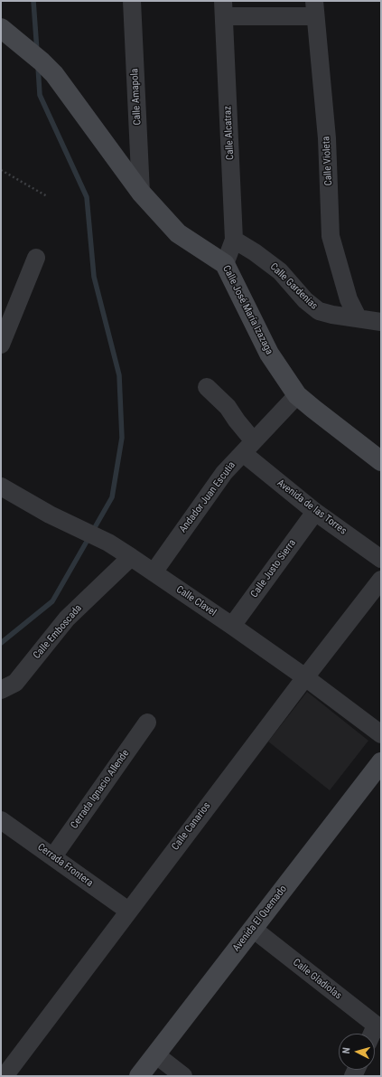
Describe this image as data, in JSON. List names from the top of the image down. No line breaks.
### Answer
{"streets":{"street":["Calle Amapola","Calle Alcatraz","Calle Violeta","Calle Gardenias","Calle José María Izazaga","Andador Juan Escutia","Avenida de las Torres","Calle Justo Sierra","Calle Clavel","Calle Emboscada","Cerrada Ignacio Allende","Calle Canarios","Cerrada Frontera","Avenida El Quemado","Calle Gladiolas"]},"crossings":[["Calle Amapola","Calle José María Izazaga"],["Calle Alcatraz","Calle Gardenias"],["Calle Alcatraz","Calle José María Izazaga"],["Calle Violeta","Calle Gardenias"],["Calle José María Izazaga","Andador Juan Escutia"],["Andador Juan Escutia","Avenida de las Torres"],["Andador Juan Escutia","Calle Clavel"],["Avenida de las Torres","Calle Justo Sierra"],["Calle Justo Sierra","Calle Clavel"],["Calle Clavel","Calle Emboscada"],["Calle Clavel","Calle Canarios"],["Cerrada Ignacio Allende","Cerrada Frontera"],["Calle Canarios","Cerrada Frontera"],["Avenida El Quemado","Calle Gladiolas"]],"north":"left"}
